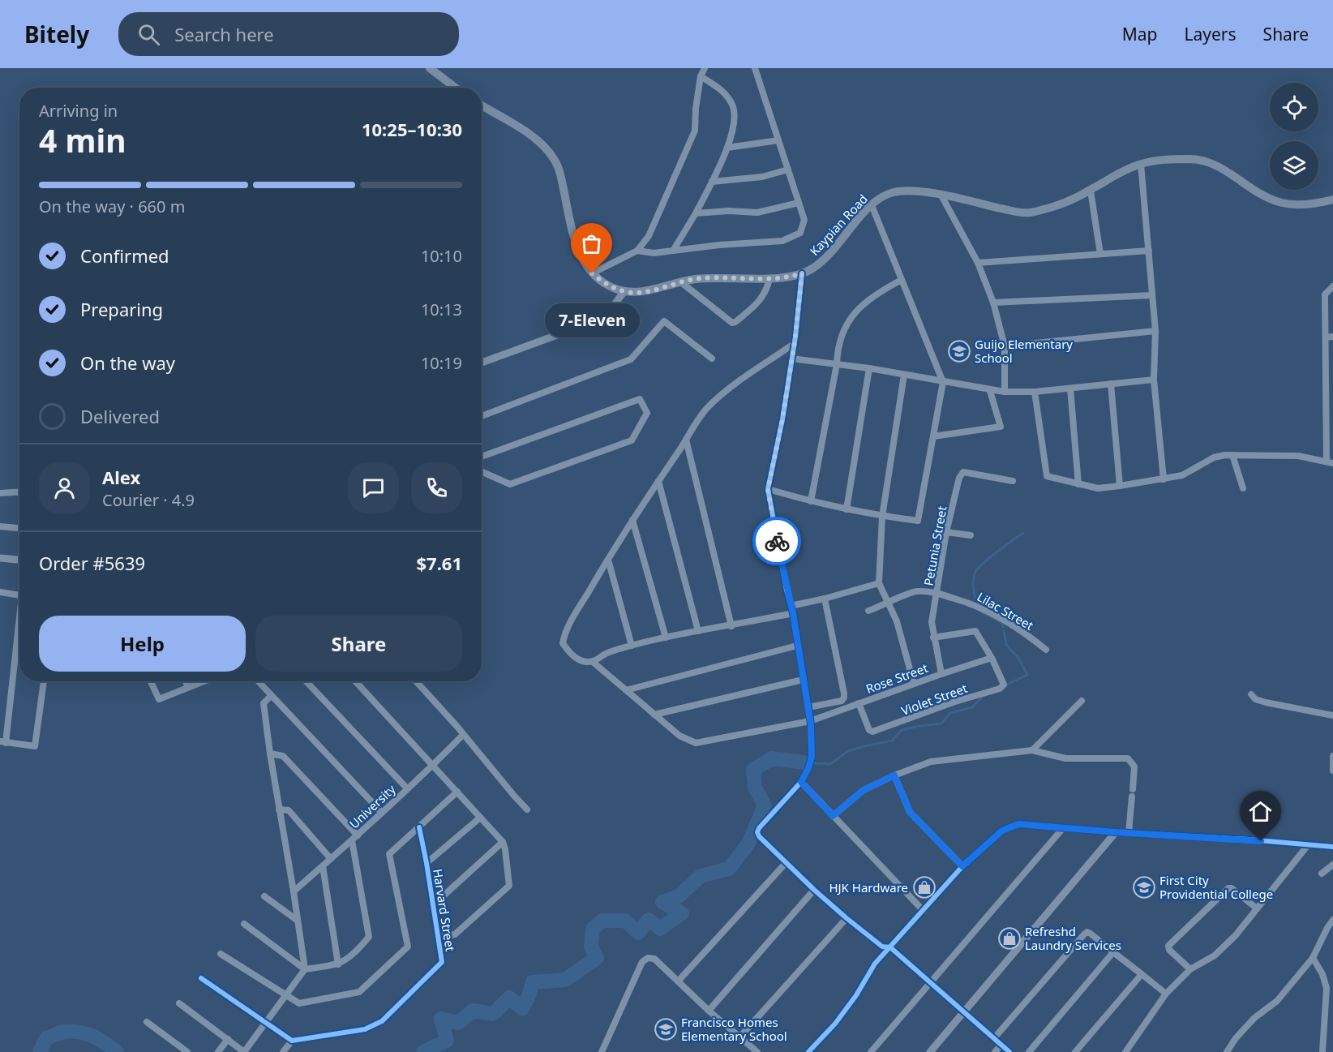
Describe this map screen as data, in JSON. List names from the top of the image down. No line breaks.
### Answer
{"streets":{"main road":["Kaypian Road"],"street":["Petunia Street","Lilac Street","Rose Street","Violet Street","University","Harvard Street"]},"crossings":[["Petunia Street","Lilac Street"],["Petunia Street","Rose Street"],["Rose Street","Violet Street"]],"places":{"other":["7-Eleven"],"school or university":["Guijo Elementary School","First City Providential College","Francisco Homes Elementary School"],"shop":["HJK Hardware","Refreshd Laundry Services"]},"page":{"header":"Bitely","search":"Search here","nav":["Map","Layers","Share"],"heading":["4 min","Arriving in","10:25–10:30"],"panel":["Alex","Courier · 4.9","Order #5639","$7.61"],"bar":"On the way · 660 m","list":[["Confirmed","10:10"],["Preparing","10:13"],["On the way","10:19"],"Delivered"],"bubble":"7-Eleven","buttons":["Help","Share"]}}
